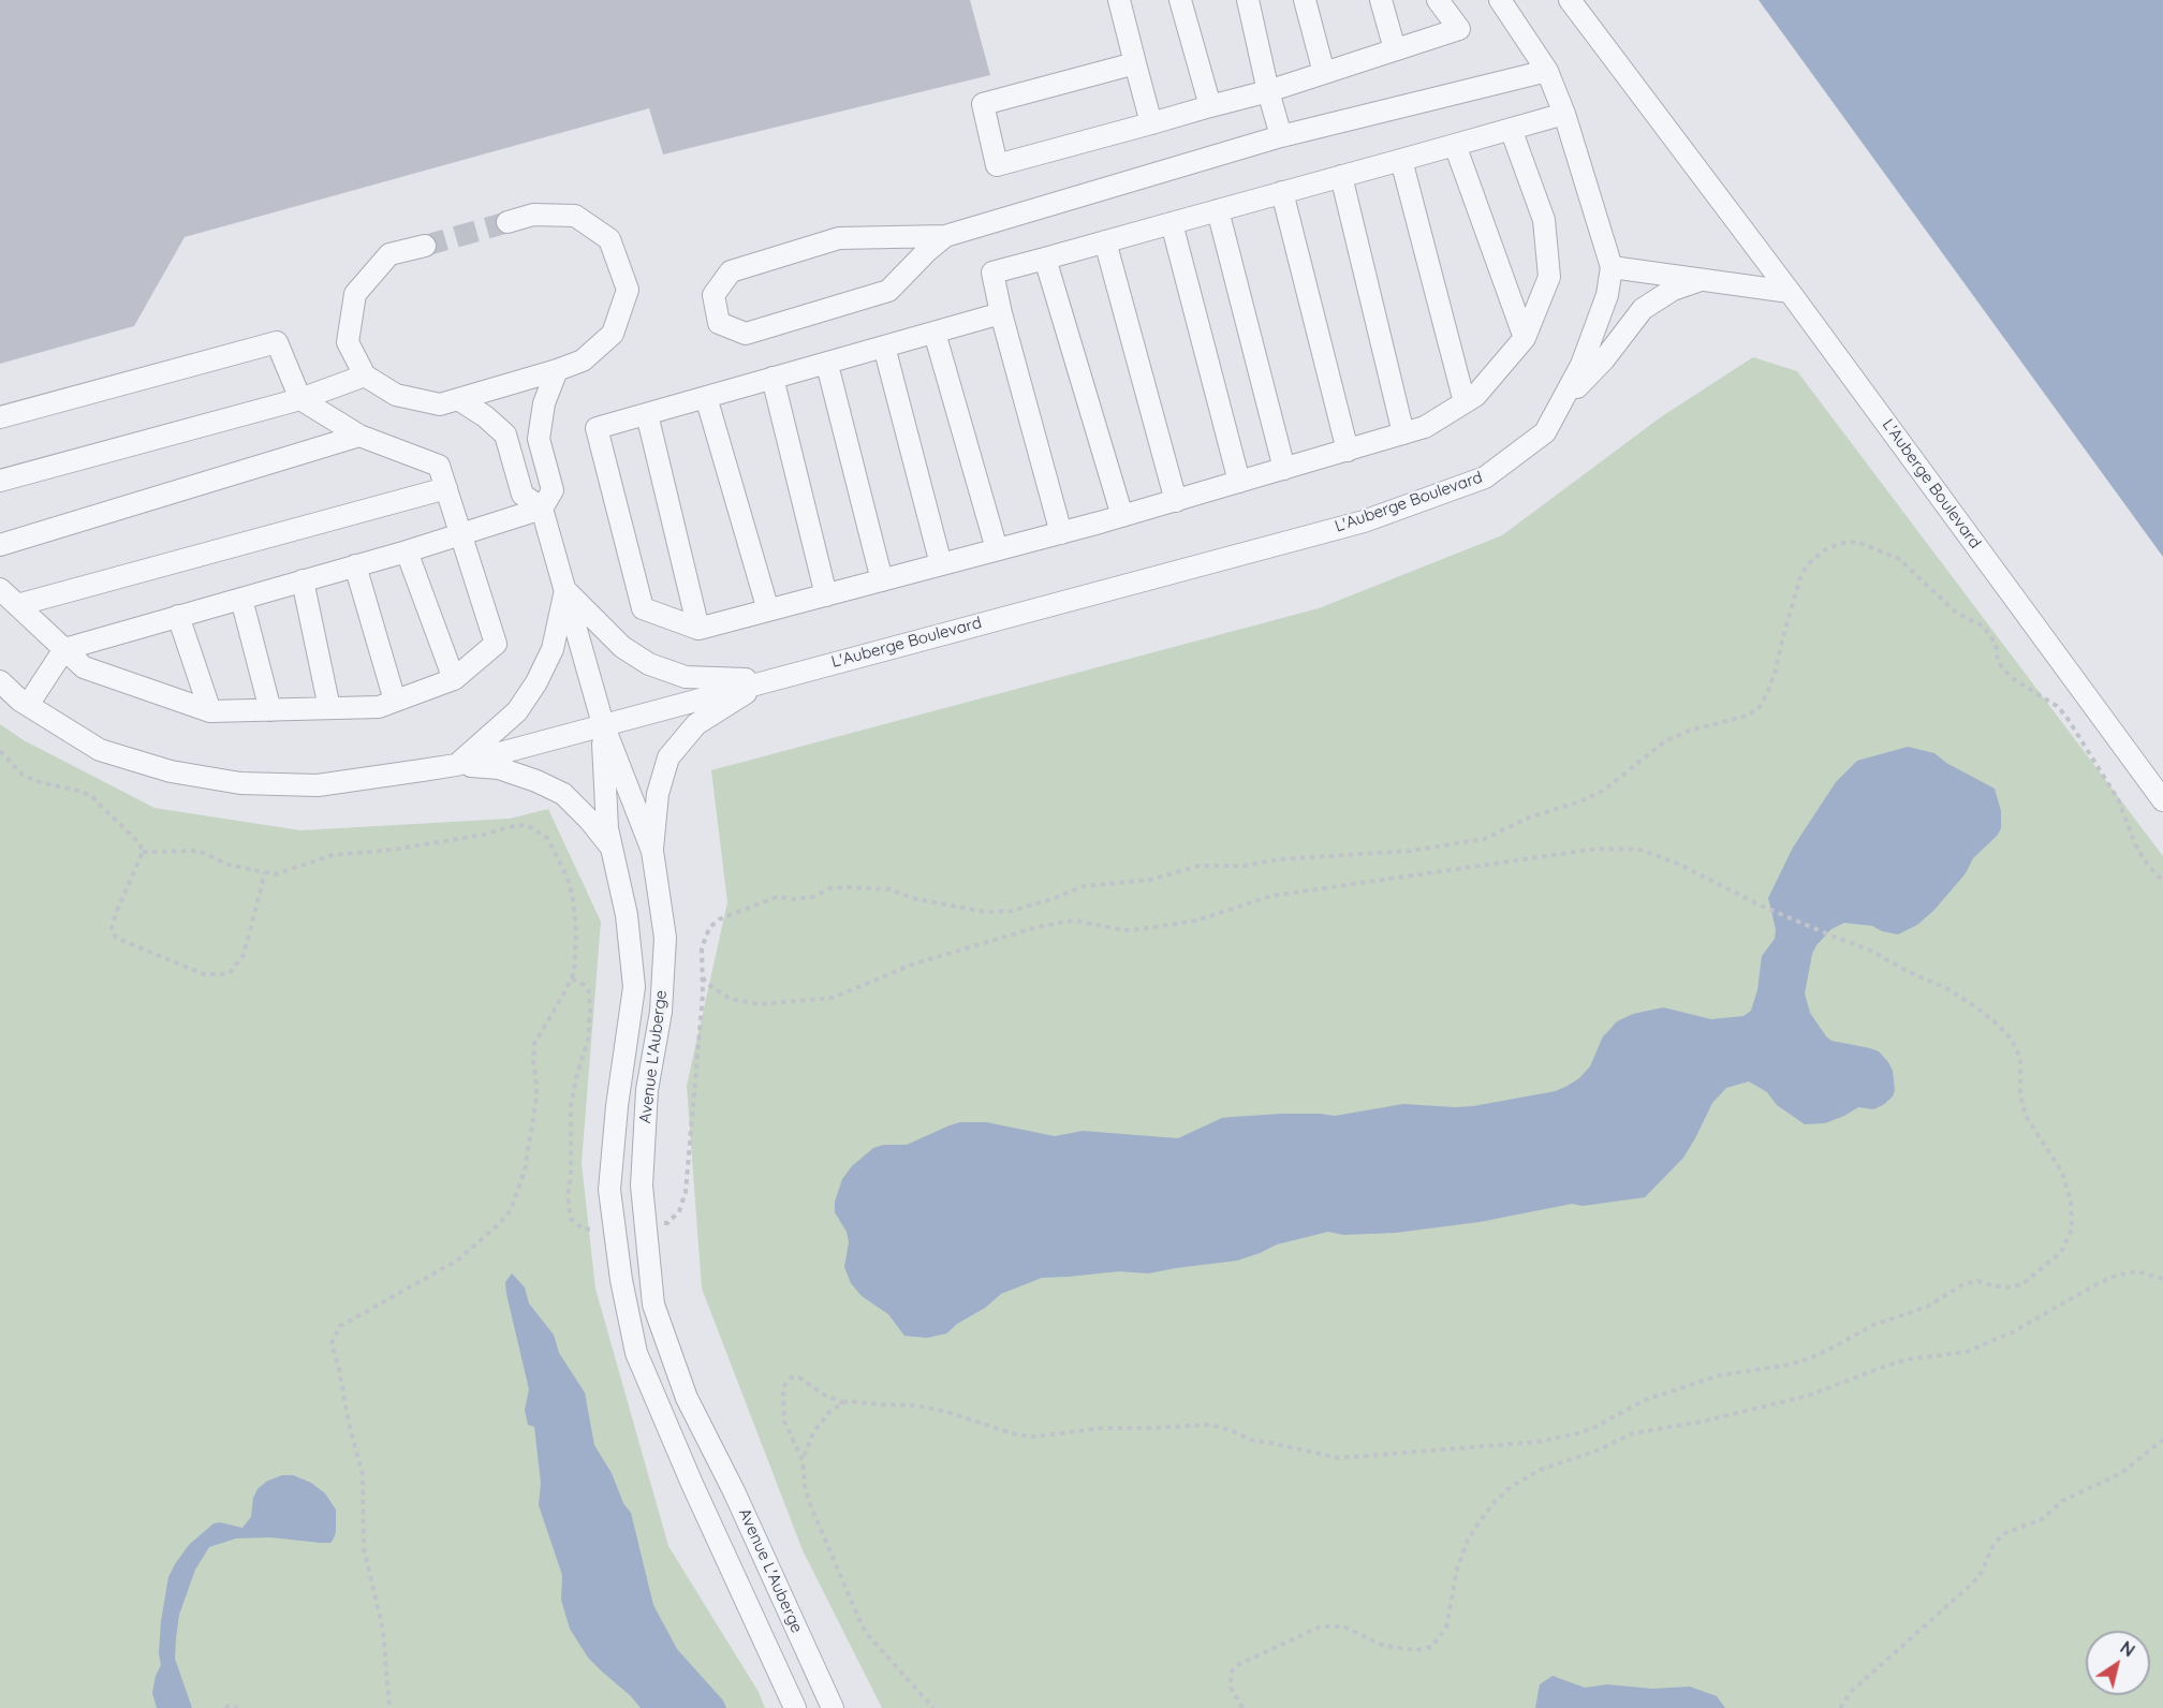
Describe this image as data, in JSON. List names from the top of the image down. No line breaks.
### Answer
{"streets":{"street":["L'Auberge Boulevard","Avenue L'Auberge"]},"crossings":[["L'Auberge Boulevard","Avenue L'Auberge"]],"north":"top right"}
